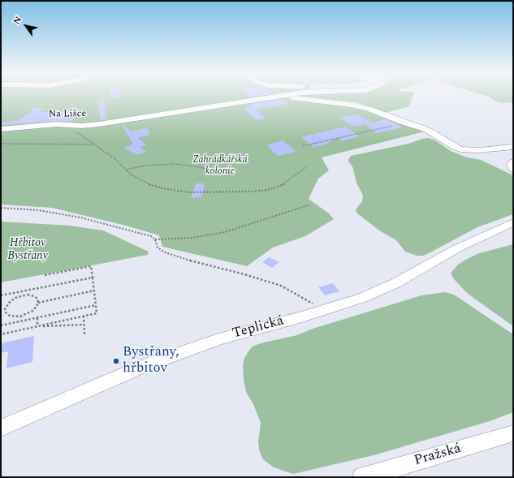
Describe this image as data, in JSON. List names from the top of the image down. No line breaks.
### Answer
{"streets":{"street":["Na Lišce","Teplická","Pražská"]},"parks":["Zahrádkářská kolonie","Hřbitov Bystřany"],"places":["Bystřany, hřbitov"],"north":"top left"}
